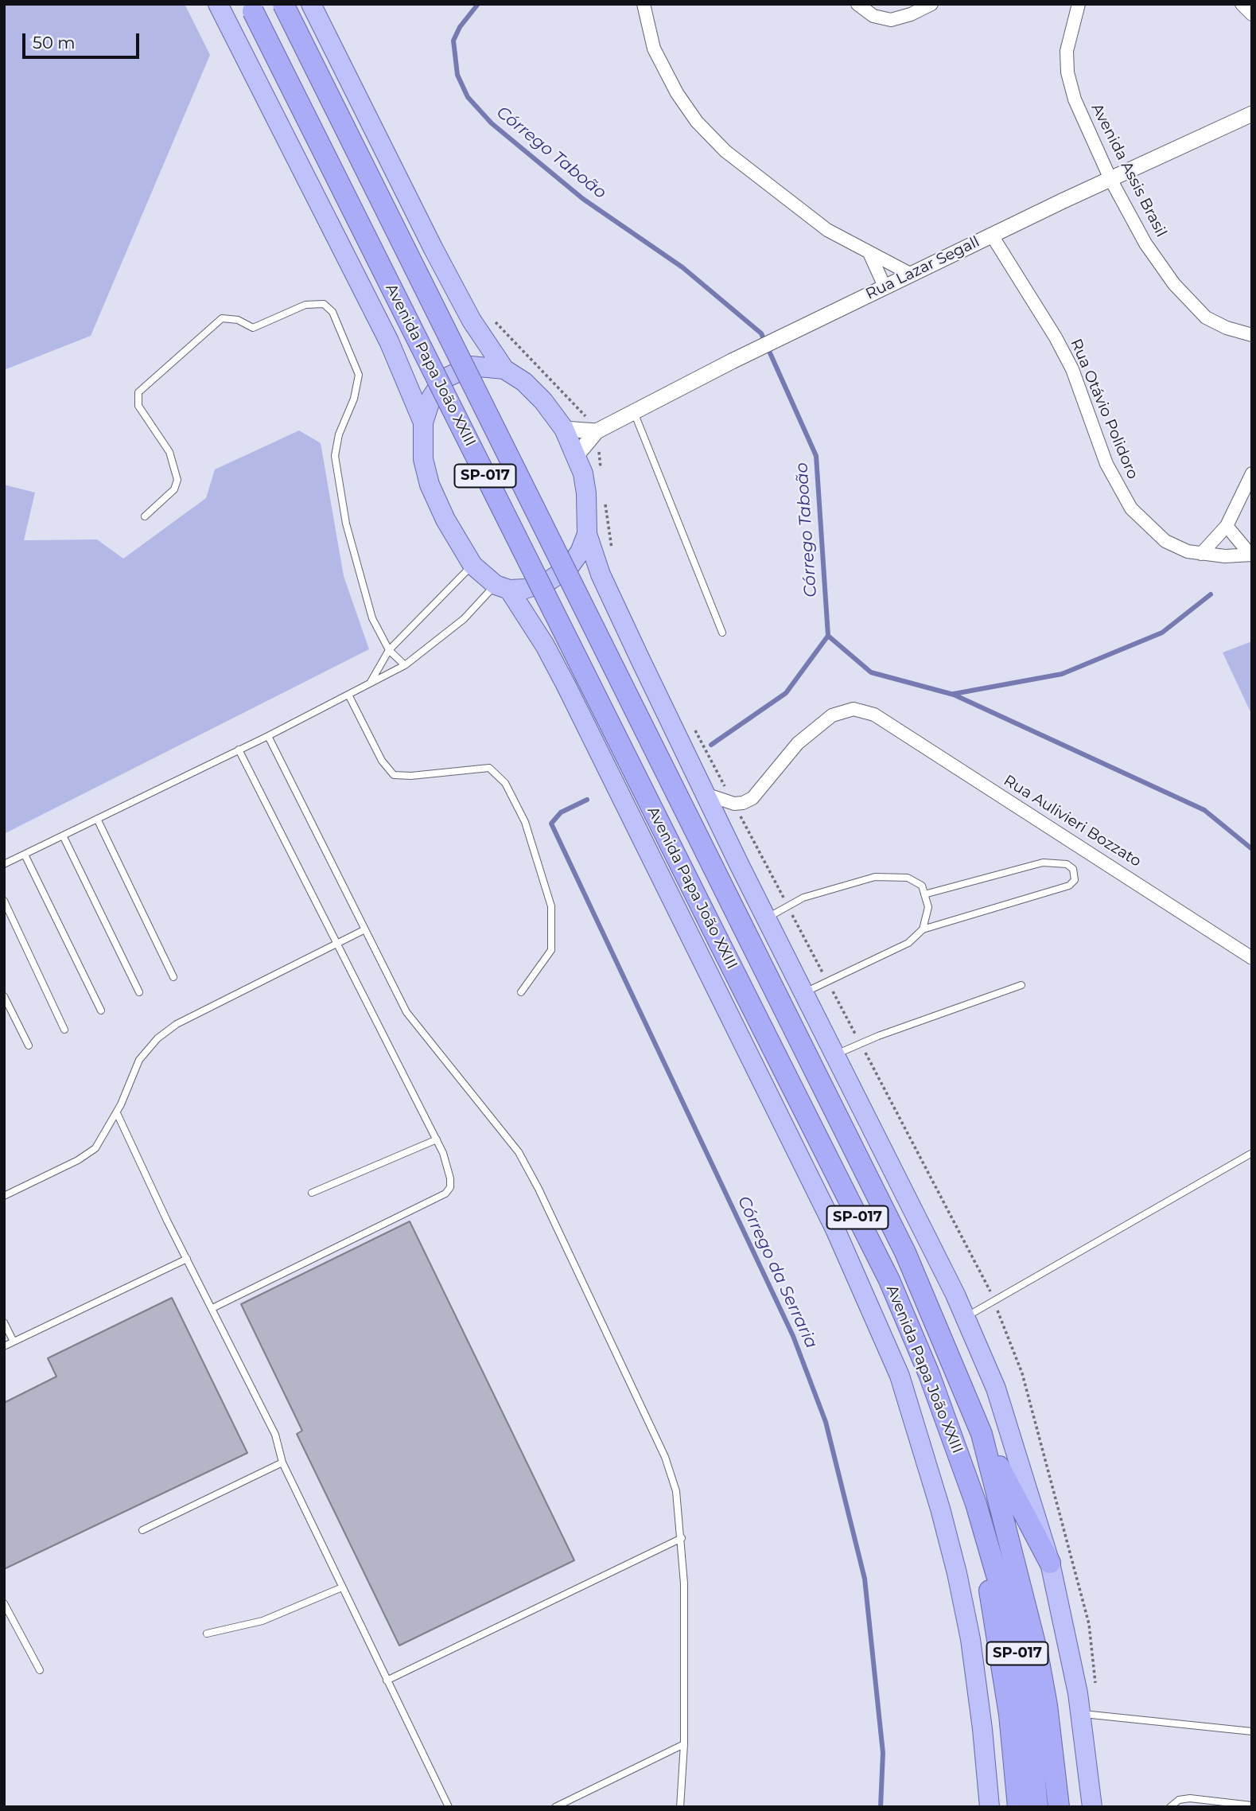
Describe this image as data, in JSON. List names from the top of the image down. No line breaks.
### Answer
{"streets":{"highway":["Avenida Papa João XXIII","SP-017"],"street":["Avenida Assis Brasil","Rua Lazar Segall","Rua Otávio Polidoro","Rua Aulivieri Bozzato"]},"crossings":[["Avenida Assis Brasil","Rua Lazar Segall"],["Rua Lazar Segall","Avenida Papa João XXIII"],["Rua Lazar Segall","Rua Otávio Polidoro"]],"water":["Córrego Taboão","Córrego da Serraria"],"scale_bar":"50 m"}
